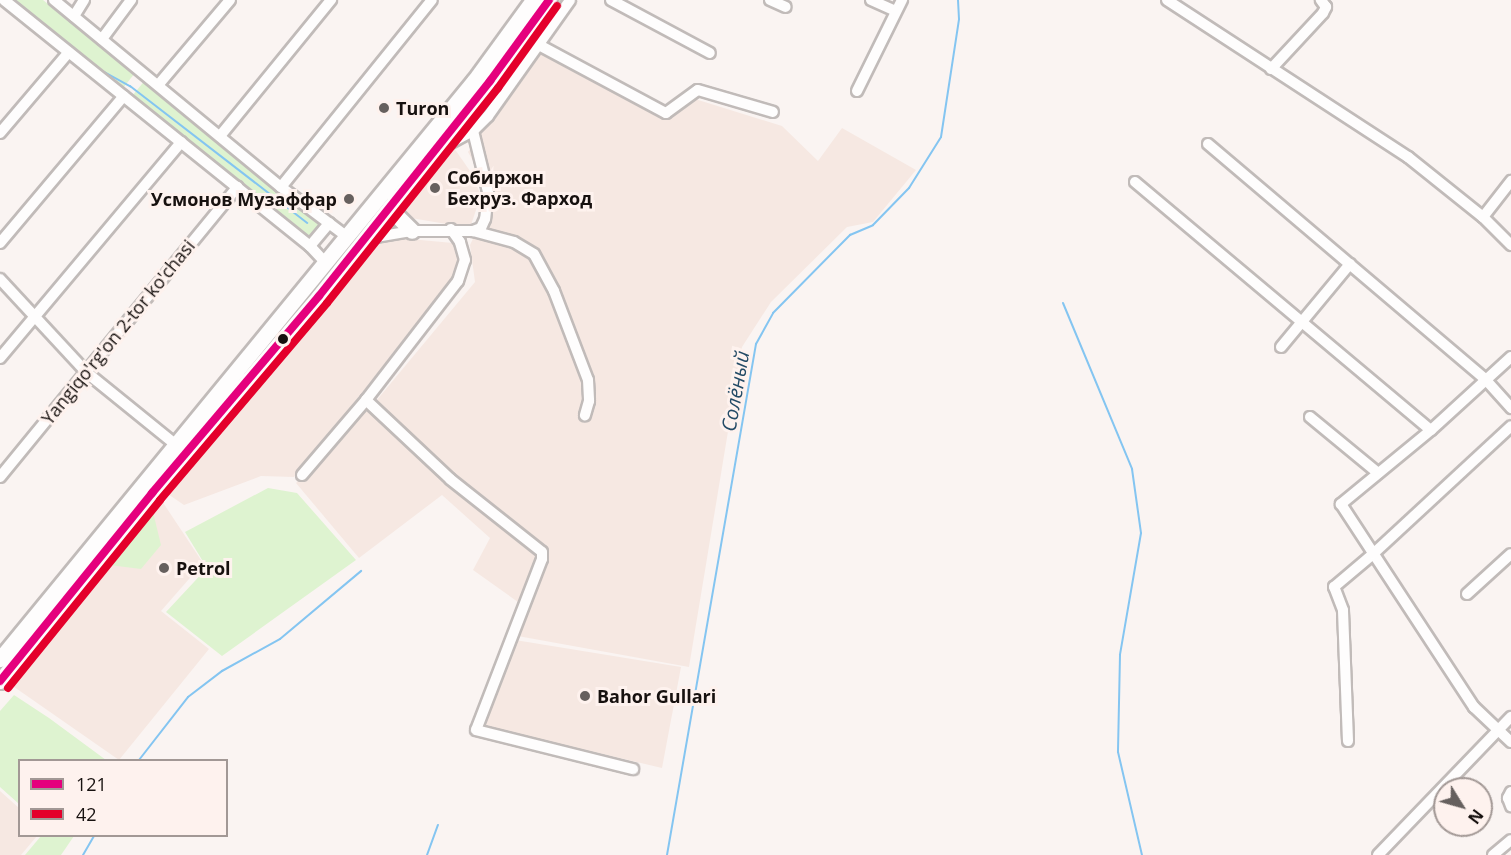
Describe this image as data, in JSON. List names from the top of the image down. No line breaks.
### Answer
{"streets":{"street":["Yangiqo'rg'on 2-tor ko'chasi"]},"water":["Солёный"],"places":["Turon","Собиржон Бехруз. Фарход","Усмонов Музаффар","Petrol","Bahor Gullari"],"lines":["transit line 121","transit line 42"],"legend":["121","42"],"north":"bottom right"}
